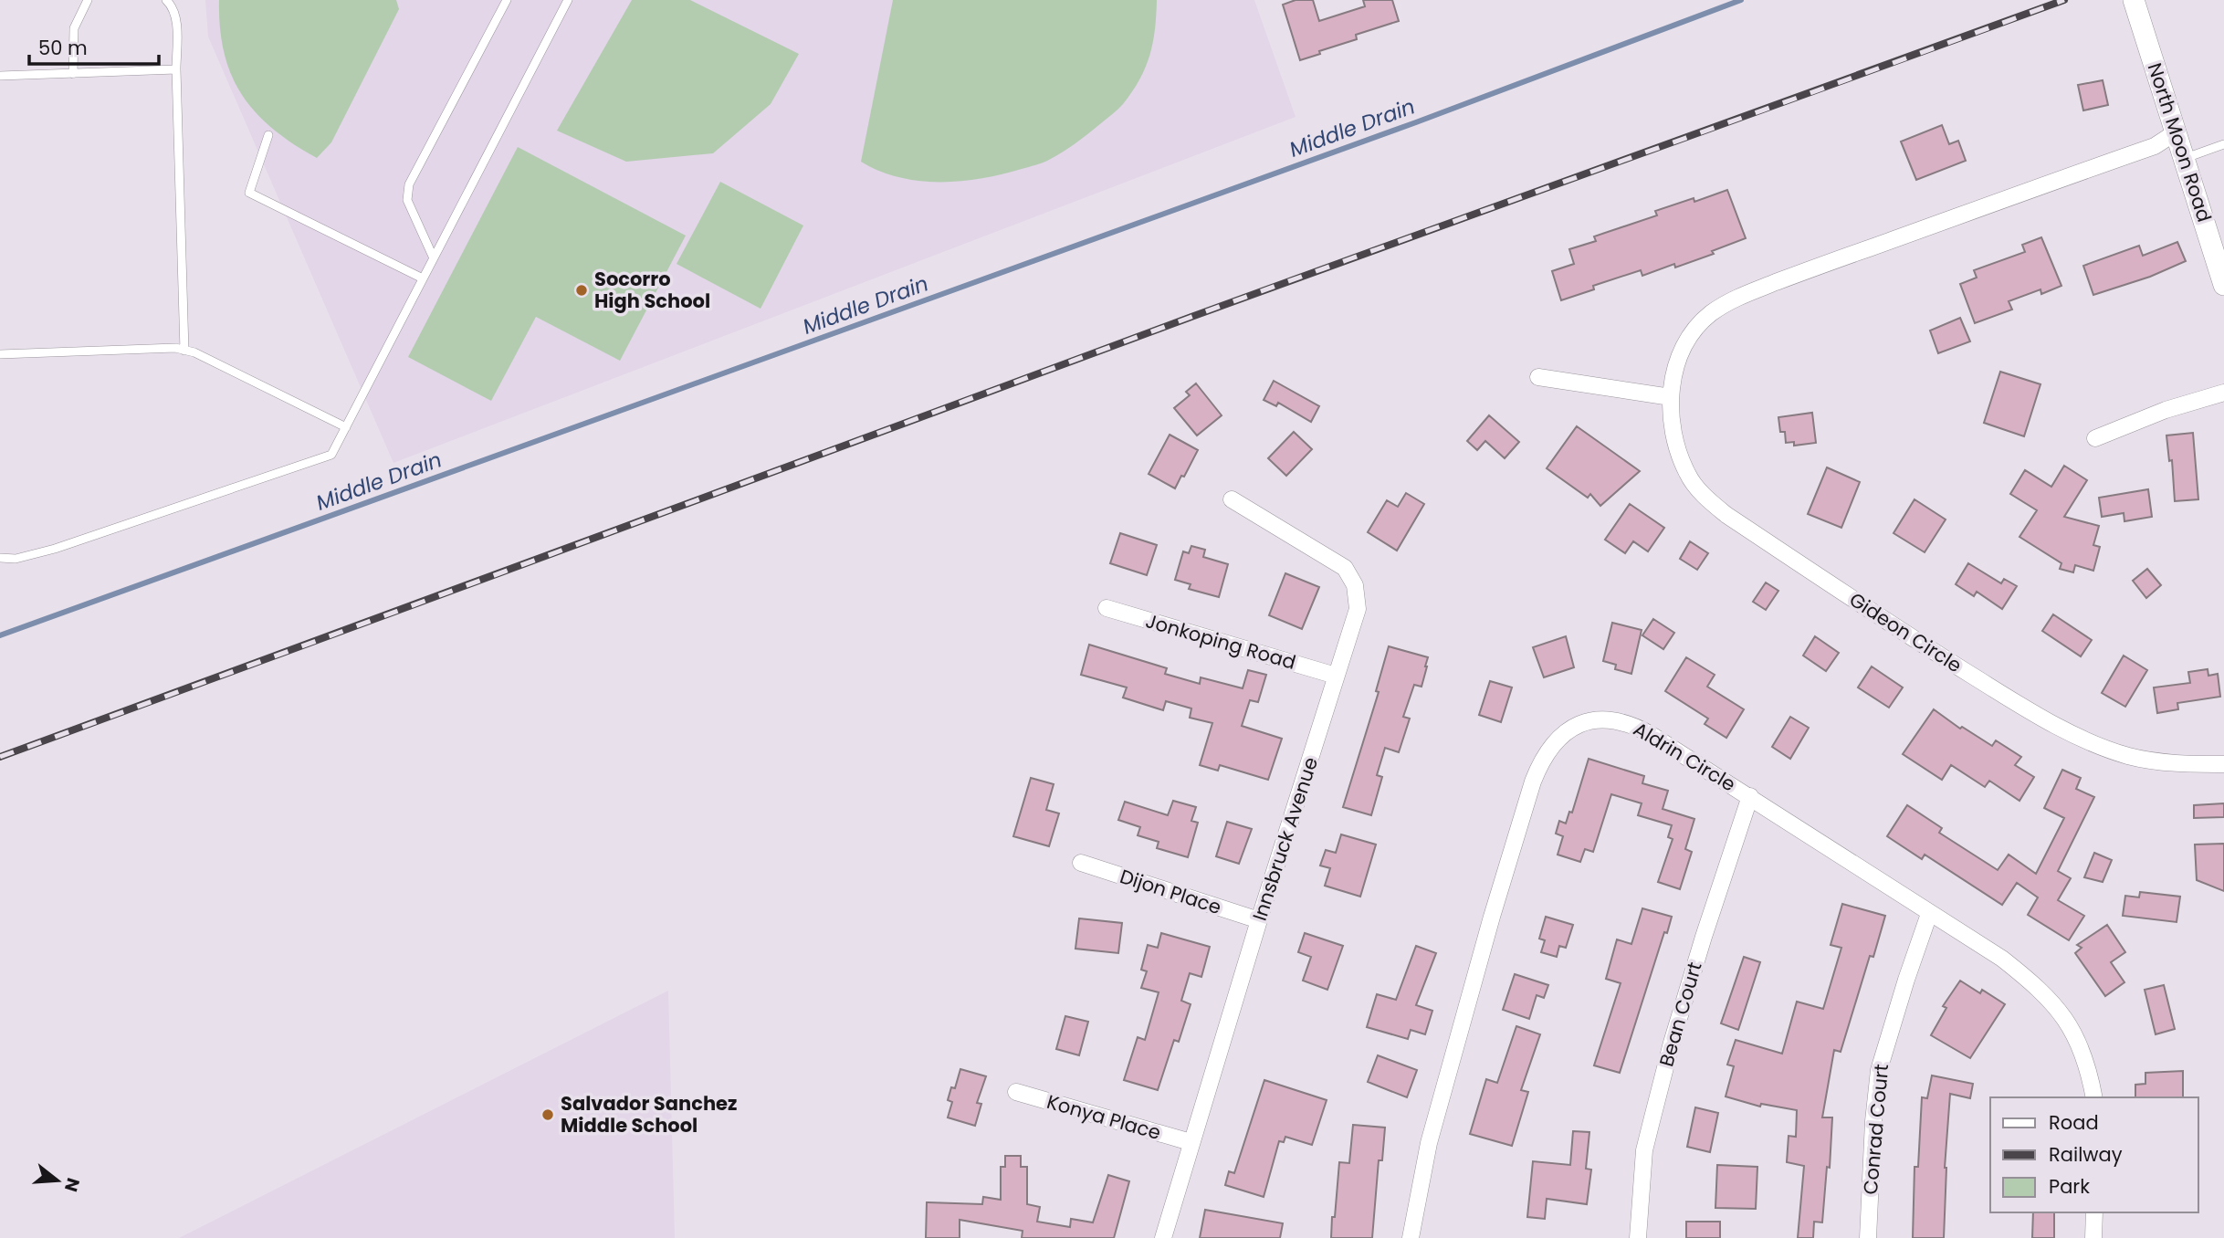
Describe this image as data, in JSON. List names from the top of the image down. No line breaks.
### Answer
{"streets":{"street":["North Moon Road","Gideon Circle","Jonkoping Road","Aldrin Circle","Innsbruck Avenue","Dijon Place","Bean Court","Konya Place","Conrad Court"]},"crossings":[["North Moon Road","Gideon Circle"],["Jonkoping Road","Innsbruck Avenue"],["Aldrin Circle","Bean Court"],["Aldrin Circle","Conrad Court"],["Innsbruck Avenue","Dijon Place"],["Innsbruck Avenue","Konya Place"]],"water":["Middle Drain"],"places":["Socorro High School","Salvador Sanchez Middle School"],"legend":["Road","Railway","Park"],"scale_bar":"50 m","north":"right"}
